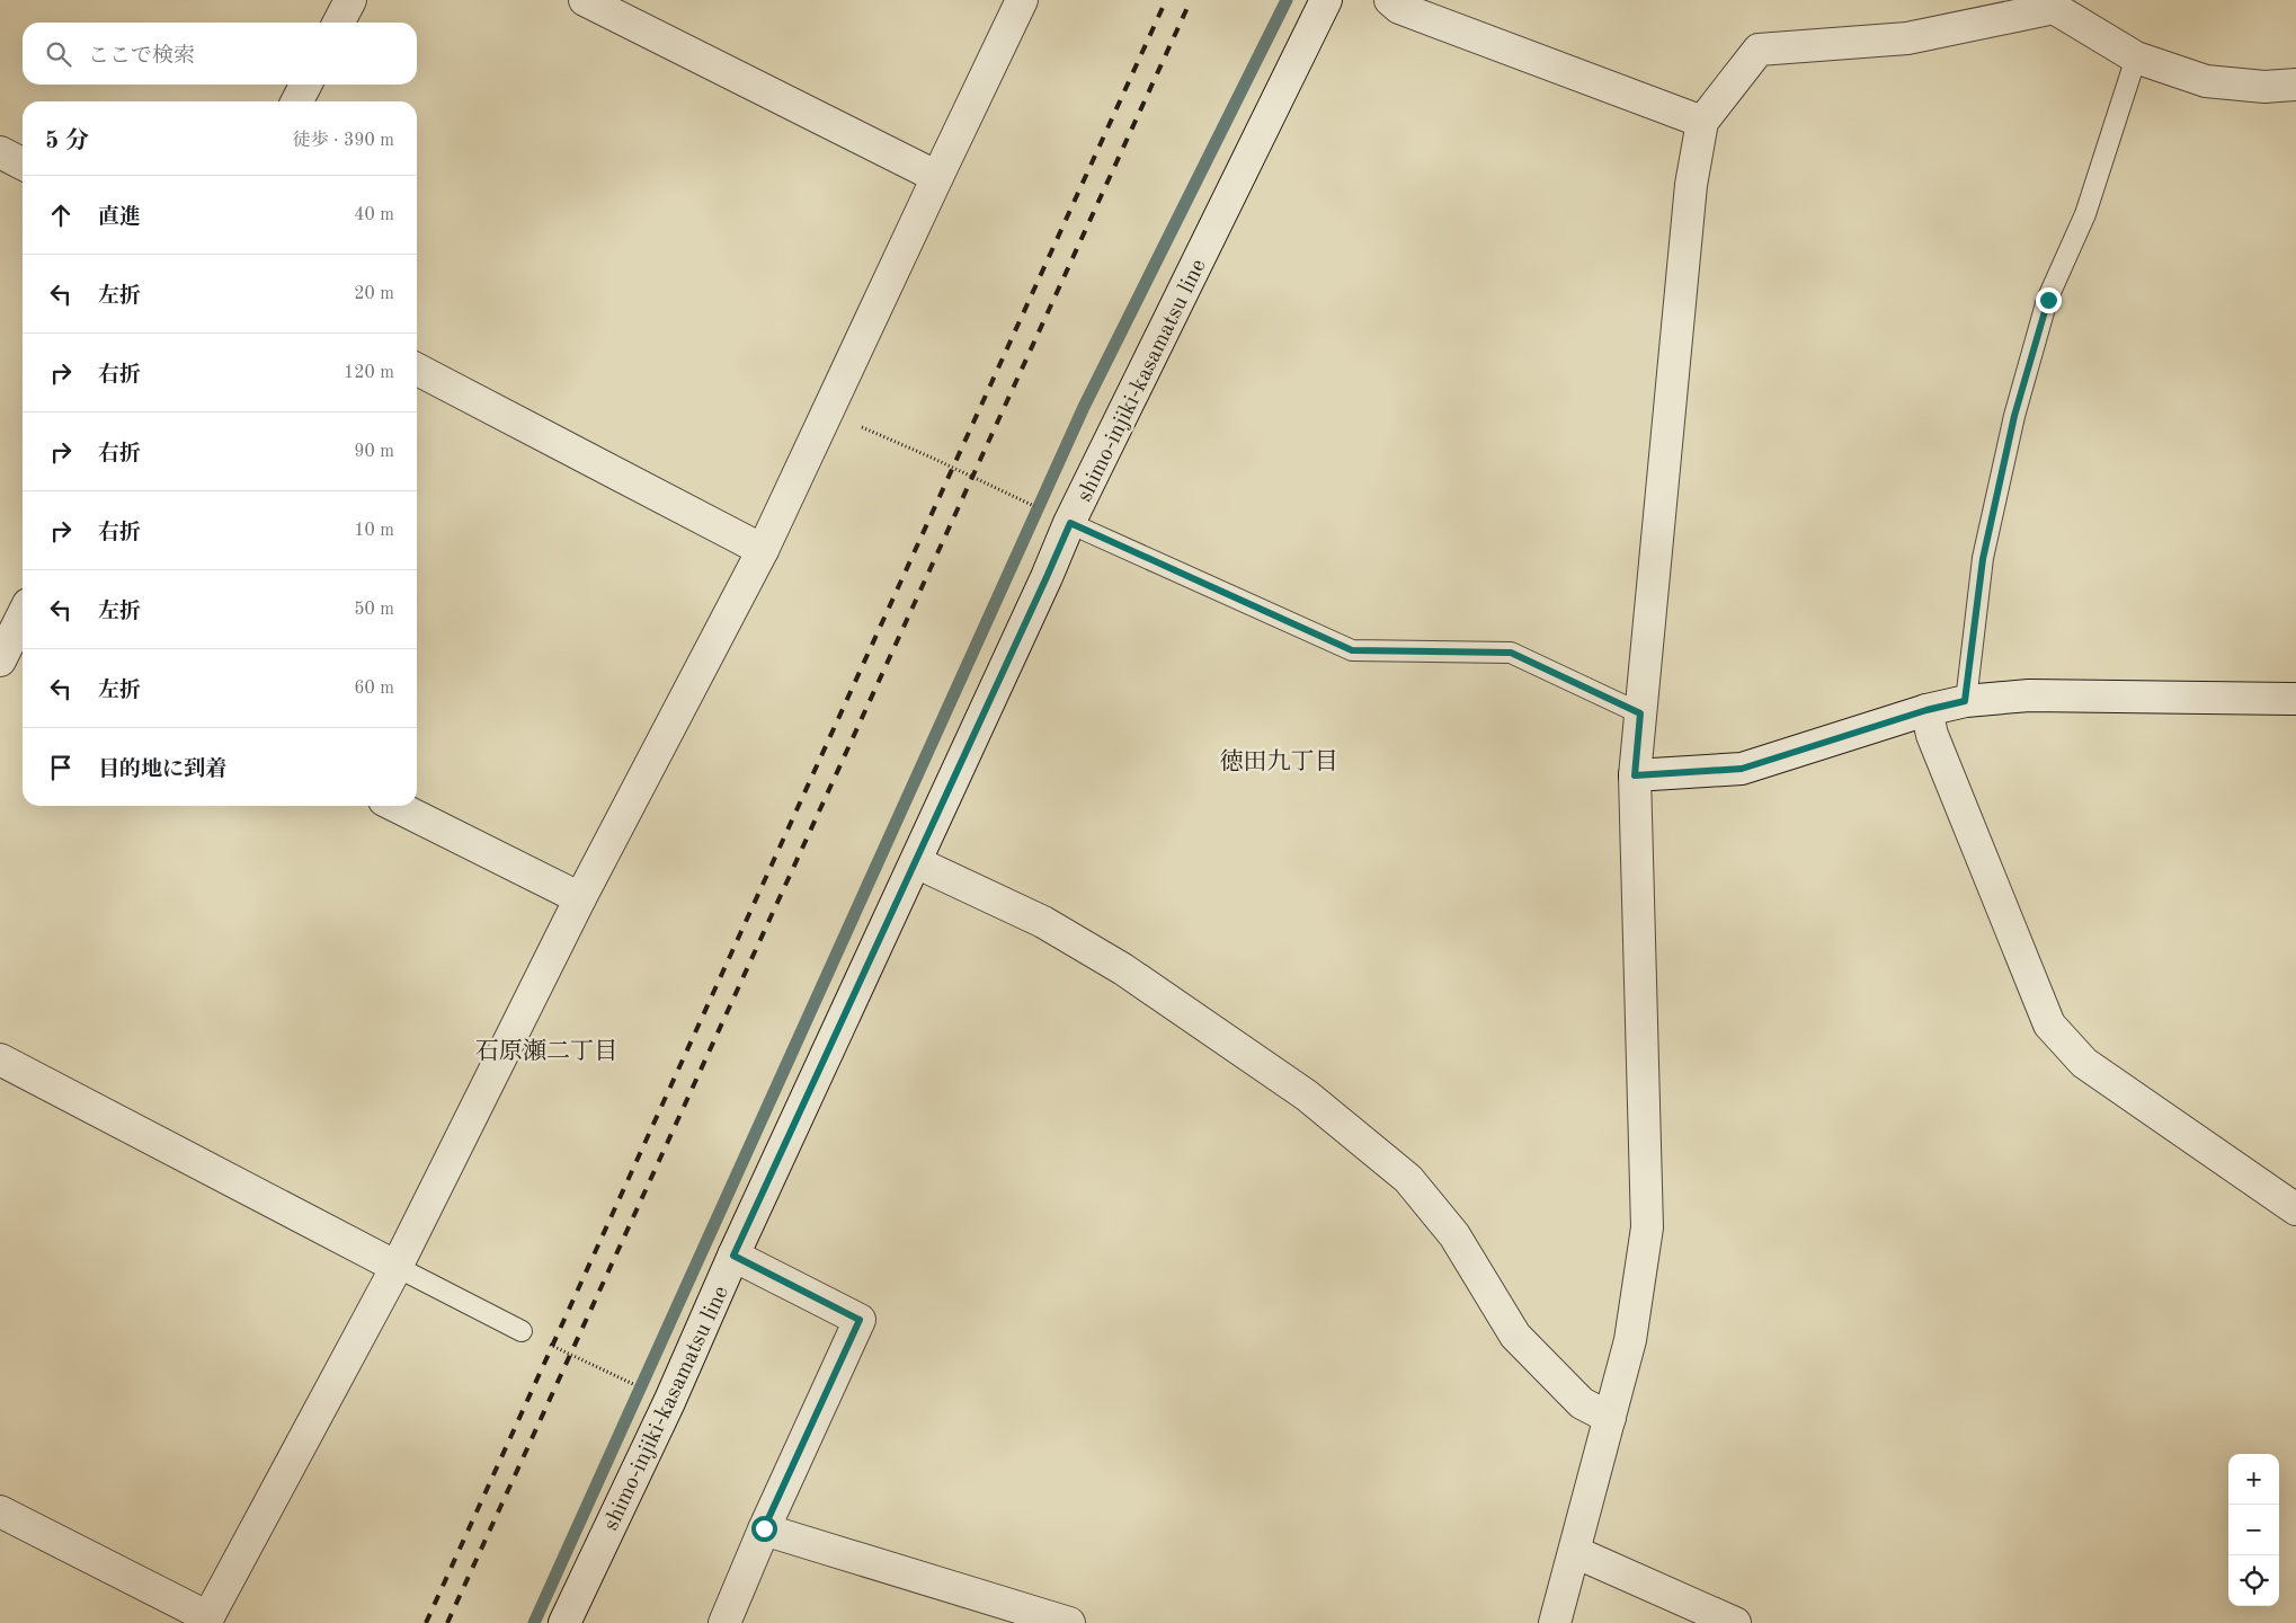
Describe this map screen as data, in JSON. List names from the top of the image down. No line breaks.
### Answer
{"streets":{"street":["shimo-injiki-kasamatsu line"]},"districts":["徳田九丁目","石原瀬二丁目"],"page":{"search":"ここで検索","heading":["5 分","徒歩 · 390 m"],"list":[["直進","40 m"],["左折","20 m"],["右折","120 m"],["右折","90 m"],["右折","10 m"],["左折","50 m"],["左折","60 m"],"目的地に到着"],"map_buttons":["+","−"]}}
